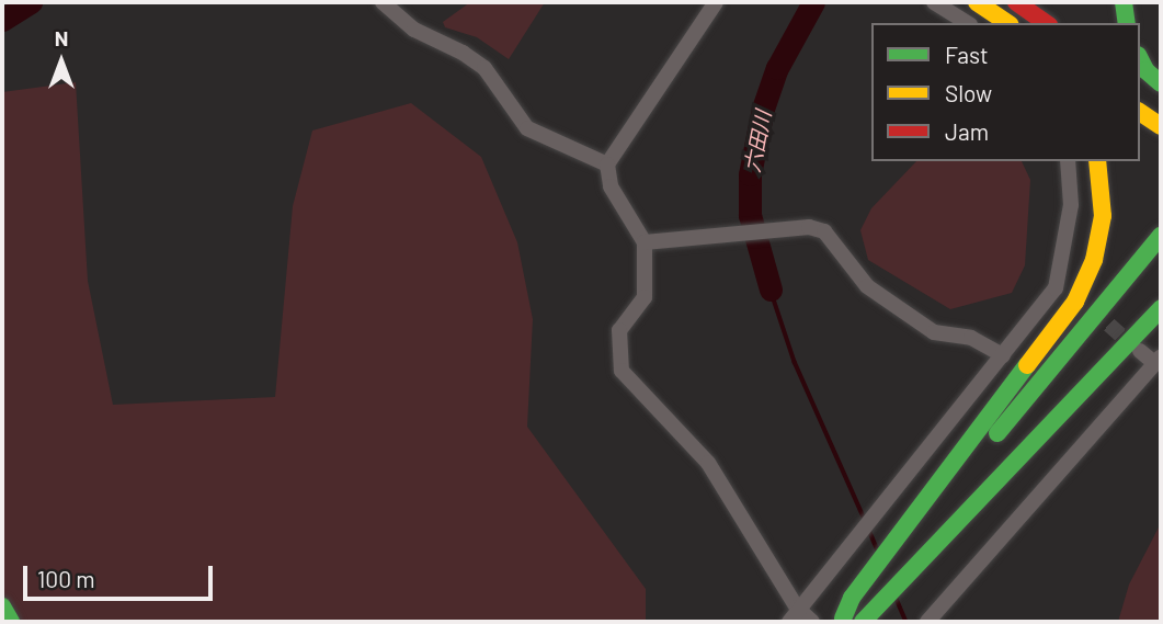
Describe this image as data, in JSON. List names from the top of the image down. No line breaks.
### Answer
{"water":["六田川"],"legend":["Fast","Slow","Jam"],"scale_bar":"100 m","north":"top"}
